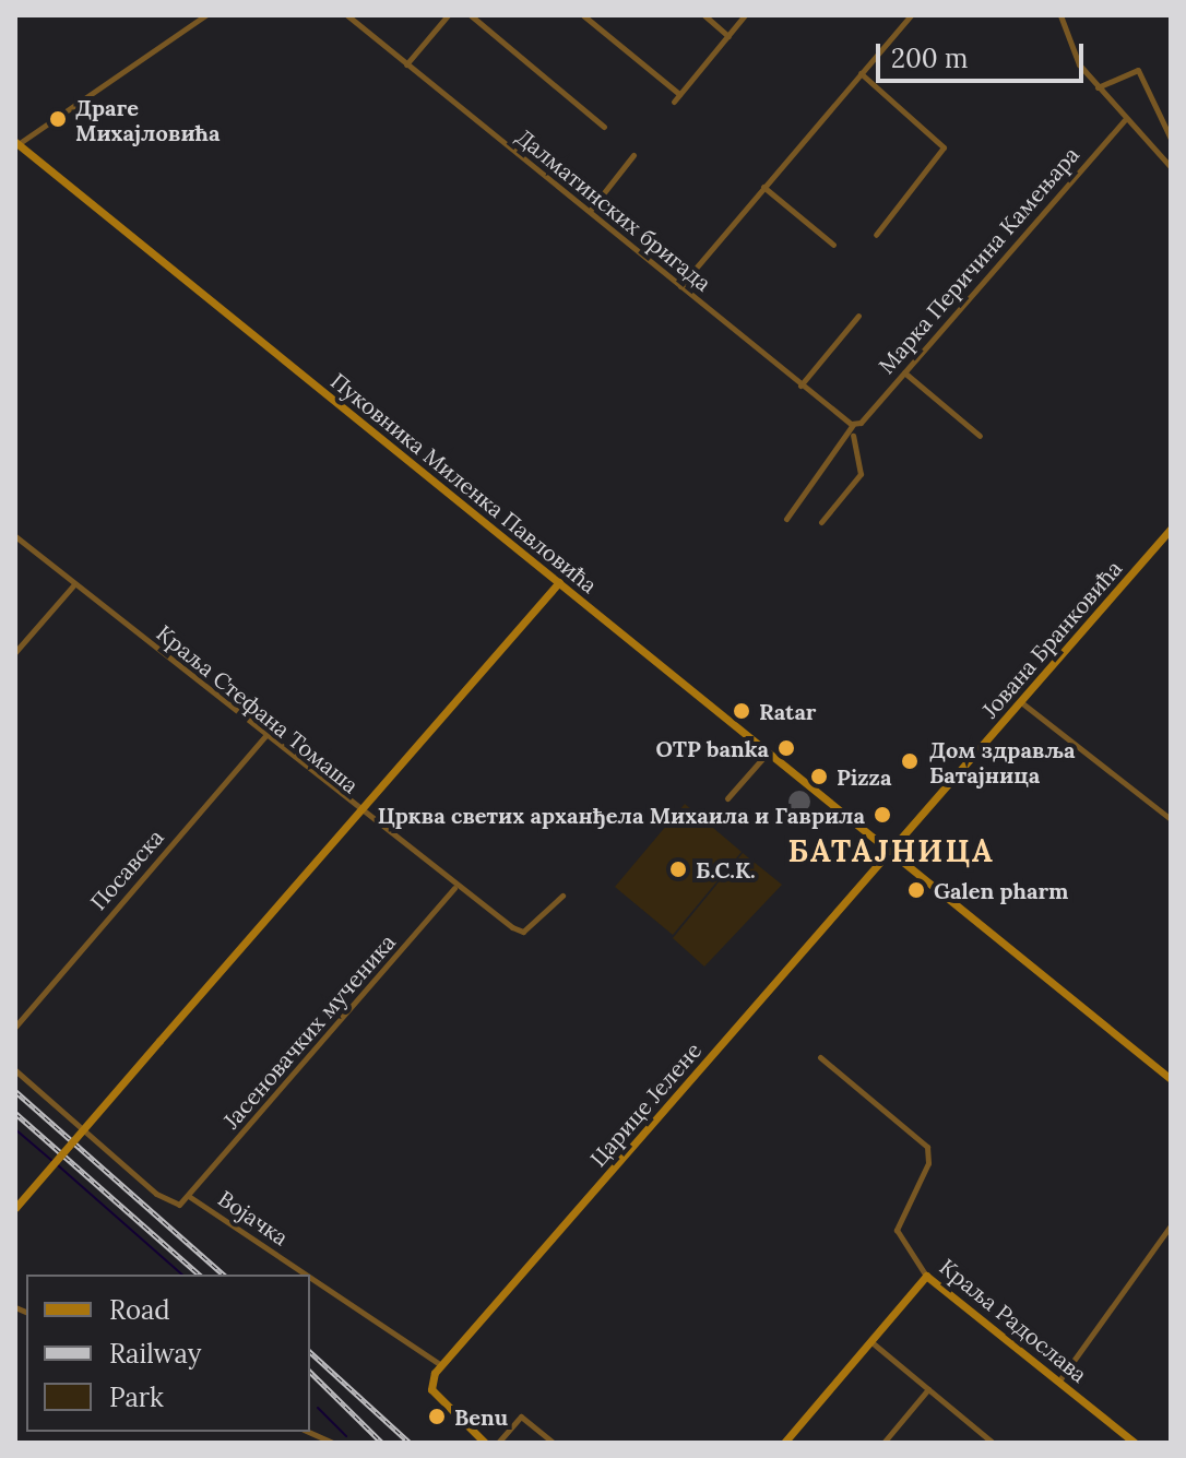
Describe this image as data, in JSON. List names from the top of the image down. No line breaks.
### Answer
{"streets":{"main road":["Пуковника Миленка Павловића","Јована Бранковића","Царице Јелене","Краља Радослава"],"street":["Далматинских бригада","Марка Перичина Камењара","Краља Стефана Томаша","Посавска","Јасеновачких мученика","Војачка"]},"crossings":[["Далматинских бригада","Марка Перичина Камењара"],["Пуковника Миленка Павловића","Јована Бранковића"],["Пуковника Миленка Павловића","Царице Јелене"],["Јована Бранковића","Царице Јелене"],["Краља Стефана Томаша","Посавска"],["Краља Стефана Томаша","Јасеновачких мученика"],["Јасеновачких мученика","Војачка"],["Царице Јелене","Војачка"]],"districts":["БАТАЈНИЦА"],"places":["Драге Михајловића","Ratar","OTP banka","Дом здравља Батајница","Pizza","Црква светих арханђела Михаила и Гаврила","Б.С.К.","Galen pharm","Benu"],"legend":["Road","Railway","Park"],"scale_bar":"200 m"}
